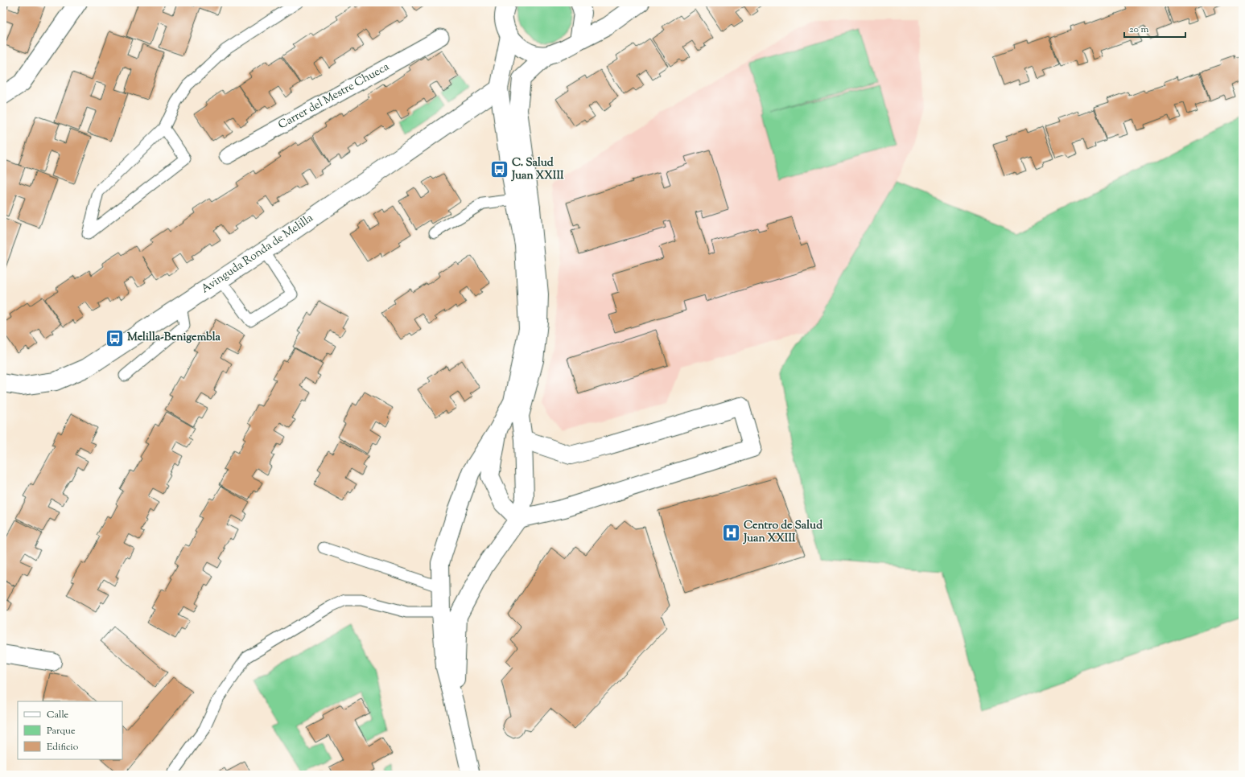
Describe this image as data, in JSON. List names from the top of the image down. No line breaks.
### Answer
{"streets":{"street":["Carrer del Mestre Chueca","Avinguda Ronda de Melilla"]},"places":{"bus stop":["C. Salud Juan XXIII","Melilla-Benigembla"],"hospital":["Centro de Salud Juan XXIII"]},"legend":["Calle","Parque","Edificio"],"scale_bar":"20 m"}
